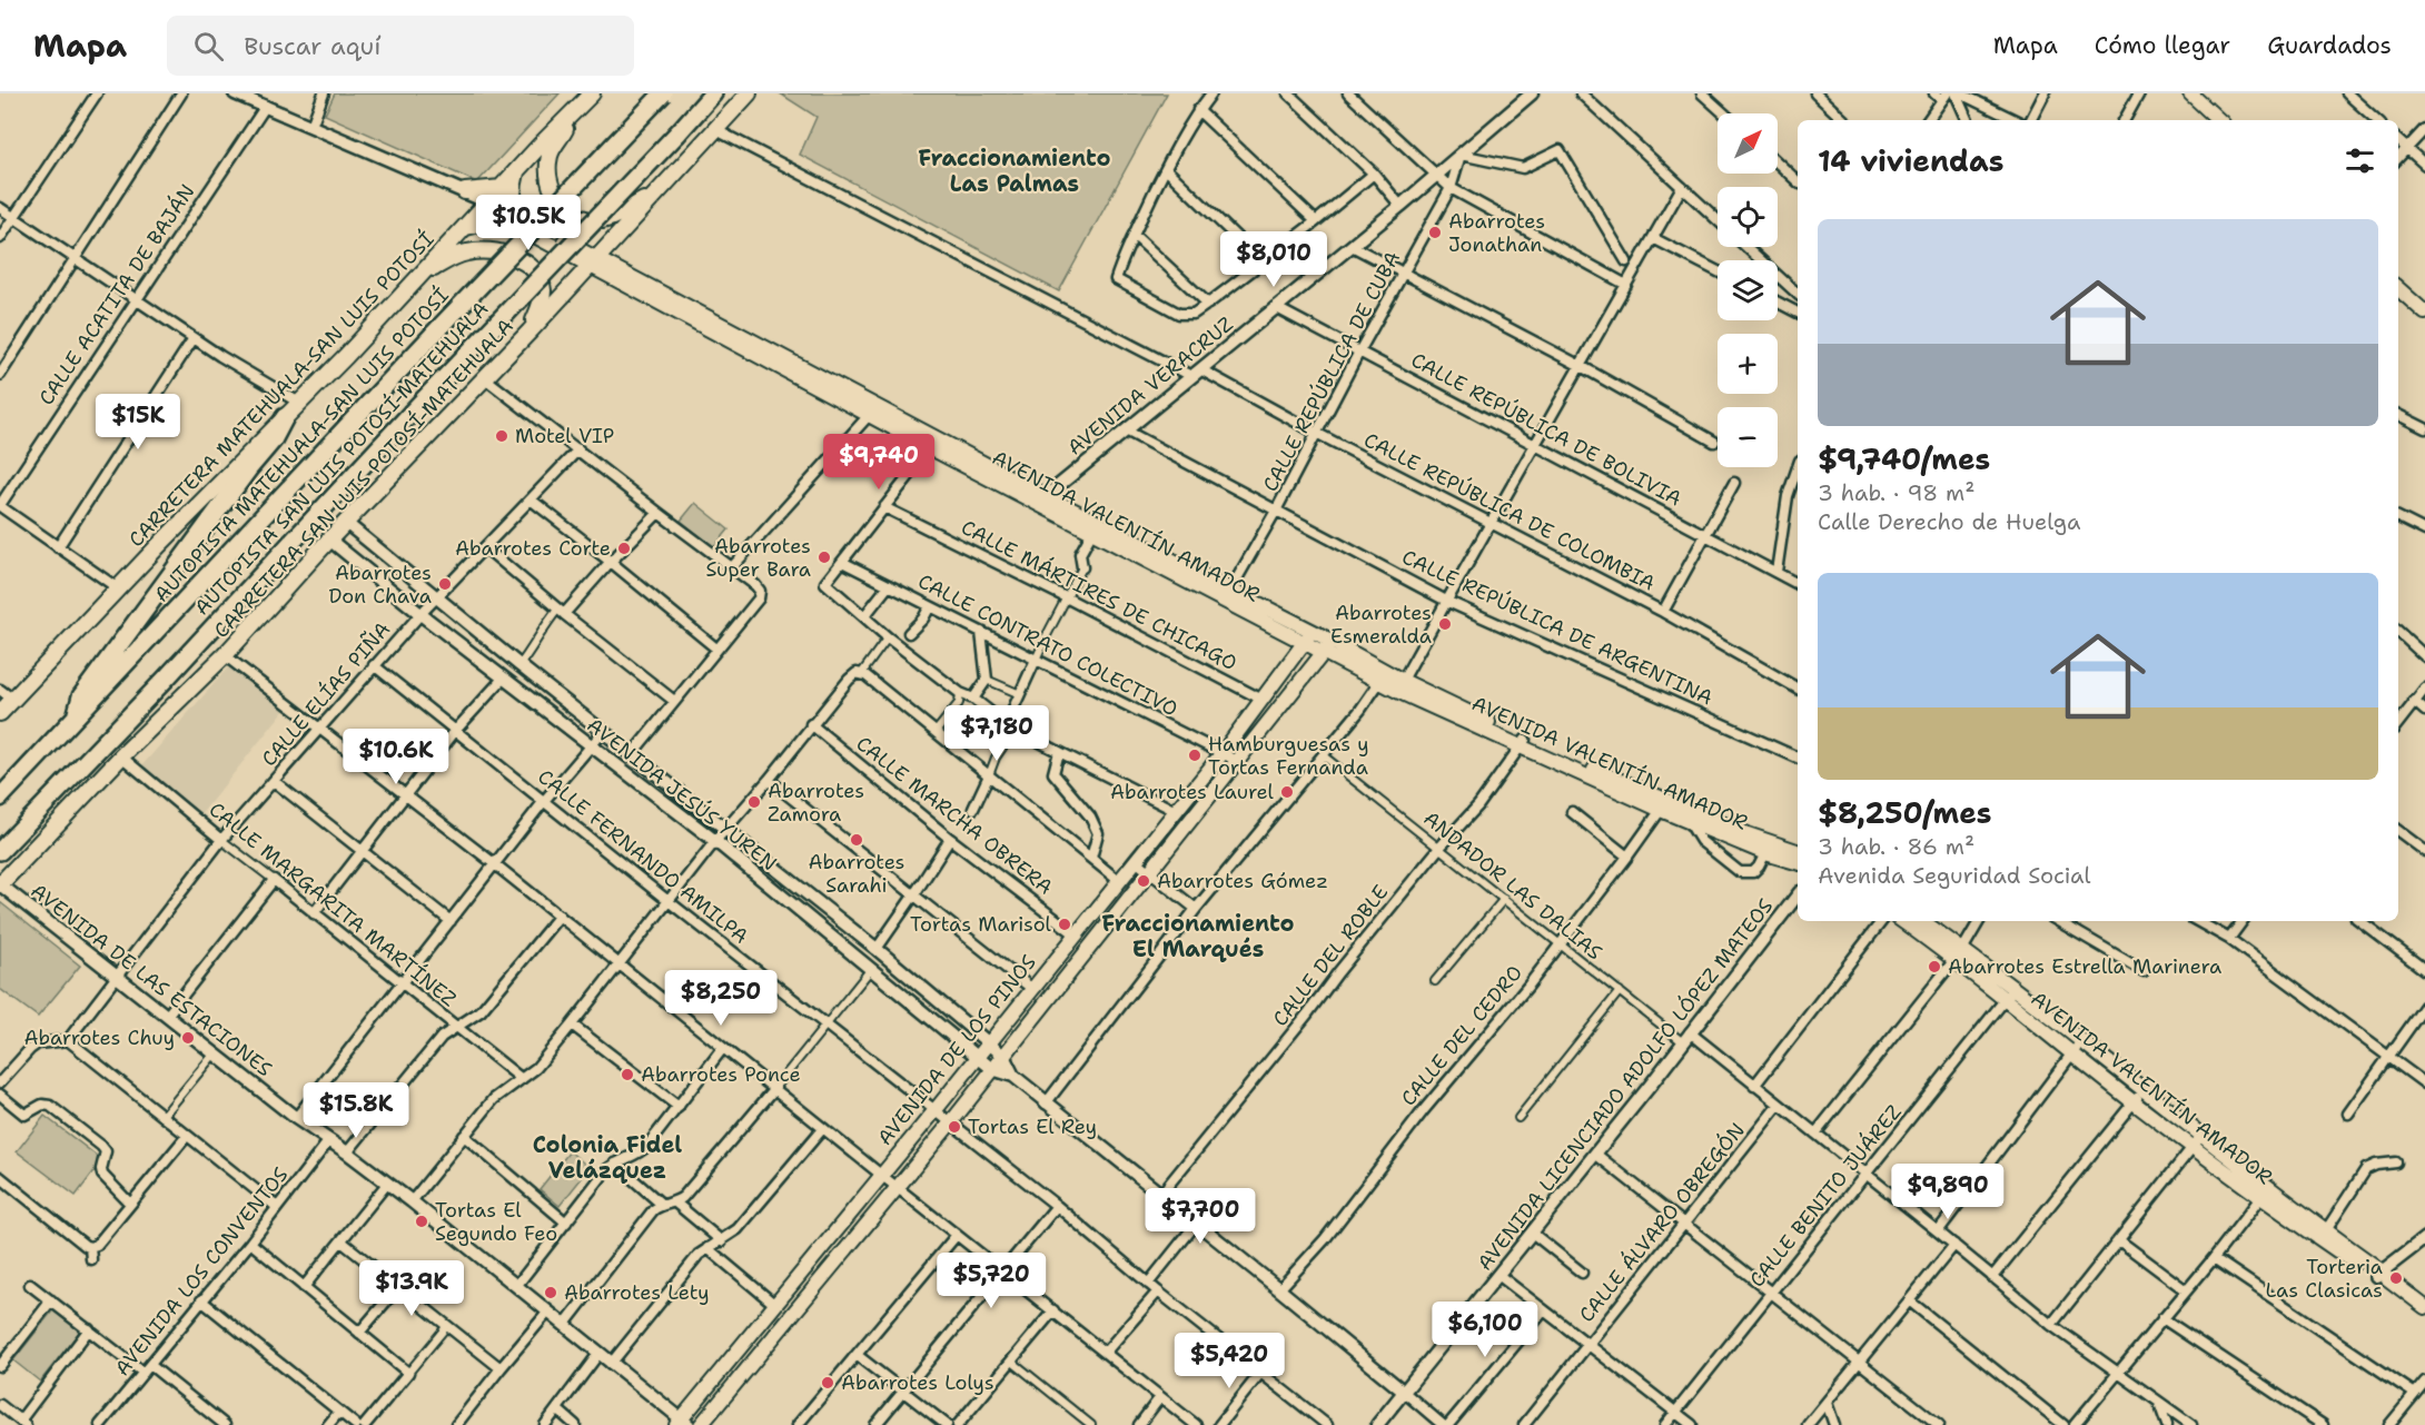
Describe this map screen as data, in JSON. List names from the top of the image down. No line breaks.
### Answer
{"streets":{"highway":["AUTOPISTA MATEHUALA-SAN LUIS POTOSÍ","AUTOPISTA SAN LUIS POTOSÍ-MATEHUALA"],"main road":["CARRETERA MATEHUALA-SAN LUIS POTOSÍ","CARRETERA SAN LUIS POTOSÍ-MATEHUALA","AVENIDA VALENTÍN AMADOR","AVENIDA DE LOS PINOS"],"street":["CALLE ACATITA DE BAJÁN","CALLE REPÚBLICA DE CUBA","AVENIDA VERACRUZ","CALLE REPÚBLICA DE BOLIVIA","CALLE REPÚBLICA DE COLOMBIA","CALLE MÁRTIRES DE CHICAGO","CALLE REPÚBLICA DE ARGENTINA","CALLE CONTRATO COLECTIVO","CALLE ELÍAS PIÑA","AVENIDA JESÚS YUREN","CALLE MARCHA OBRERA","CALLE FERNANDO AMILPA","ANDADOR LAS DALIAS","CALLE MARGARITA MARTÍNEZ","CALLE DEL ROBLE","AVENIDA DE LAS ESTACIONES","CALLE DEL CEDRO","AVENIDA LICENCIADO ADOLFO LÓPEZ MATEOS","CALLE BENITO JUÁREZ","CALLE ÁLVARO OBREGÓN","AVENIDA LOS CONVENTOS"]},"crossings":[["CALLE ACATITA DE BAJÁN","AVENIDA VALENTÍN AMADOR"],["CALLE REPÚBLICA DE CUBA","AVENIDA VERACRUZ"],["CALLE REPÚBLICA DE CUBA","CALLE REPÚBLICA DE BOLIVIA"],["CALLE REPÚBLICA DE CUBA","CALLE REPÚBLICA DE COLOMBIA"],["CALLE REPÚBLICA DE CUBA","AVENIDA VALENTÍN AMADOR"],["CALLE REPÚBLICA DE CUBA","CALLE REPÚBLICA DE ARGENTINA"],["AVENIDA VERACRUZ","CALLE REPÚBLICA DE BOLIVIA"],["AVENIDA VERACRUZ","CALLE REPÚBLICA DE COLOMBIA"],["AVENIDA VERACRUZ","AVENIDA VALENTÍN AMADOR"],["AVENIDA VERACRUZ","CALLE REPÚBLICA DE ARGENTINA"],["CARRETERA MATEHUALA-SAN LUIS POTOSÍ","AVENIDA VALENTÍN AMADOR"],["CARRETERA SAN LUIS POTOSÍ-MATEHUALA","CALLE REPÚBLICA DE COLOMBIA"],["CARRETERA SAN LUIS POTOSÍ-MATEHUALA","AVENIDA VALENTÍN AMADOR"],["CARRETERA SAN LUIS POTOSÍ-MATEHUALA","AVENIDA JESÚS YUREN"],["CARRETERA SAN LUIS POTOSÍ-MATEHUALA","CALLE MARGARITA MARTÍNEZ"],["CARRETERA SAN LUIS POTOSÍ-MATEHUALA","AVENIDA DE LAS ESTACIONES"],["AVENIDA VALENTÍN AMADOR","CALLE DEL ROBLE"],["AVENIDA VALENTÍN AMADOR","CALLE DEL CEDRO"],["AVENIDA VALENTÍN AMADOR","AVENIDA DE LOS PINOS"],["AVENIDA VALENTÍN AMADOR","CALLE BENITO JUÁREZ"],["CALLE MÁRTIRES DE CHICAGO","AVENIDA DE LOS PINOS"],["CALLE CONTRATO COLECTIVO","AVENIDA DE LOS PINOS"],["CALLE ELÍAS PIÑA","AVENIDA JESÚS YUREN"],["CALLE ELÍAS PIÑA","CALLE FERNANDO AMILPA"],["CALLE ELÍAS PIÑA","CALLE MARGARITA MARTÍNEZ"],["CALLE ELÍAS PIÑA","AVENIDA DE LAS ESTACIONES"],["AVENIDA JESÚS YUREN","CALLE DEL ROBLE"],["AVENIDA JESÚS YUREN","CALLE DEL CEDRO"],["AVENIDA JESÚS YUREN","AVENIDA DE LOS PINOS"],["AVENIDA JESÚS YUREN","AVENIDA LICENCIADO ADOLFO LÓPEZ MATEOS"],["CALLE MARCHA OBRERA","AVENIDA DE LOS PINOS"],["CALLE FERNANDO AMILPA","AVENIDA DE LOS PINOS"],["ANDADOR LAS DALIAS","CALLE DEL ROBLE"],["ANDADOR LAS DALIAS","CALLE DEL CEDRO"],["ANDADOR LAS DALIAS","AVENIDA LICENCIADO ADOLFO LÓPEZ MATEOS"],["AVENIDA DE LAS ESTACIONES","AVENIDA DE LOS PINOS"],["AVENIDA DE LAS ESTACIONES","AVENIDA LOS CONVENTOS"]],"districts":["Fraccionamiento Las Palmas","Fraccionamiento El Marqués","Colonia Fidel Velázquez"],"places":["Abarrotes Jonathan","Motel VIP","Abarrotes Corte","Abarrotes Super Bara","Abarrotes Don Chava","Abarrotes Esmeralda","Hamburguesas y Tortas Fernanda","Abarrotes Laurel","Abarrotes Zamora","Abarrotes Sarahi","Abarrotes Gómez","Tortas Marisol","Abarrotes Estrella Marinera","Abarrotes Chuy","Abarrotes Ponce","Tortas El Rey","Tortas El Segundo Feo","Torteria Las Clasicas","Abarrotes Lety","Abarrotes Lolys"],"north":"top right","page":{"header":"Mapa","search":"Buscar aquí","nav":["Mapa","Cómo llegar","Guardados"],"map_buttons":["+","−"],"heading":"14 viviendas","price":["$10.5K","$8,010","$15K","$9,740","$7,180","$10.6K","$8,250","$15.8K","$9,890","$7,700","$5,720","$13.9K","$6,100","$5,420"],"list":[{"name":"$9,740/mes","note":"3 hab. · 98 m² · Calle Derecho de Huelga"},{"name":"$8,250/mes","note":"3 hab. · 86 m² · Avenida Seguridad Social"}]}}
